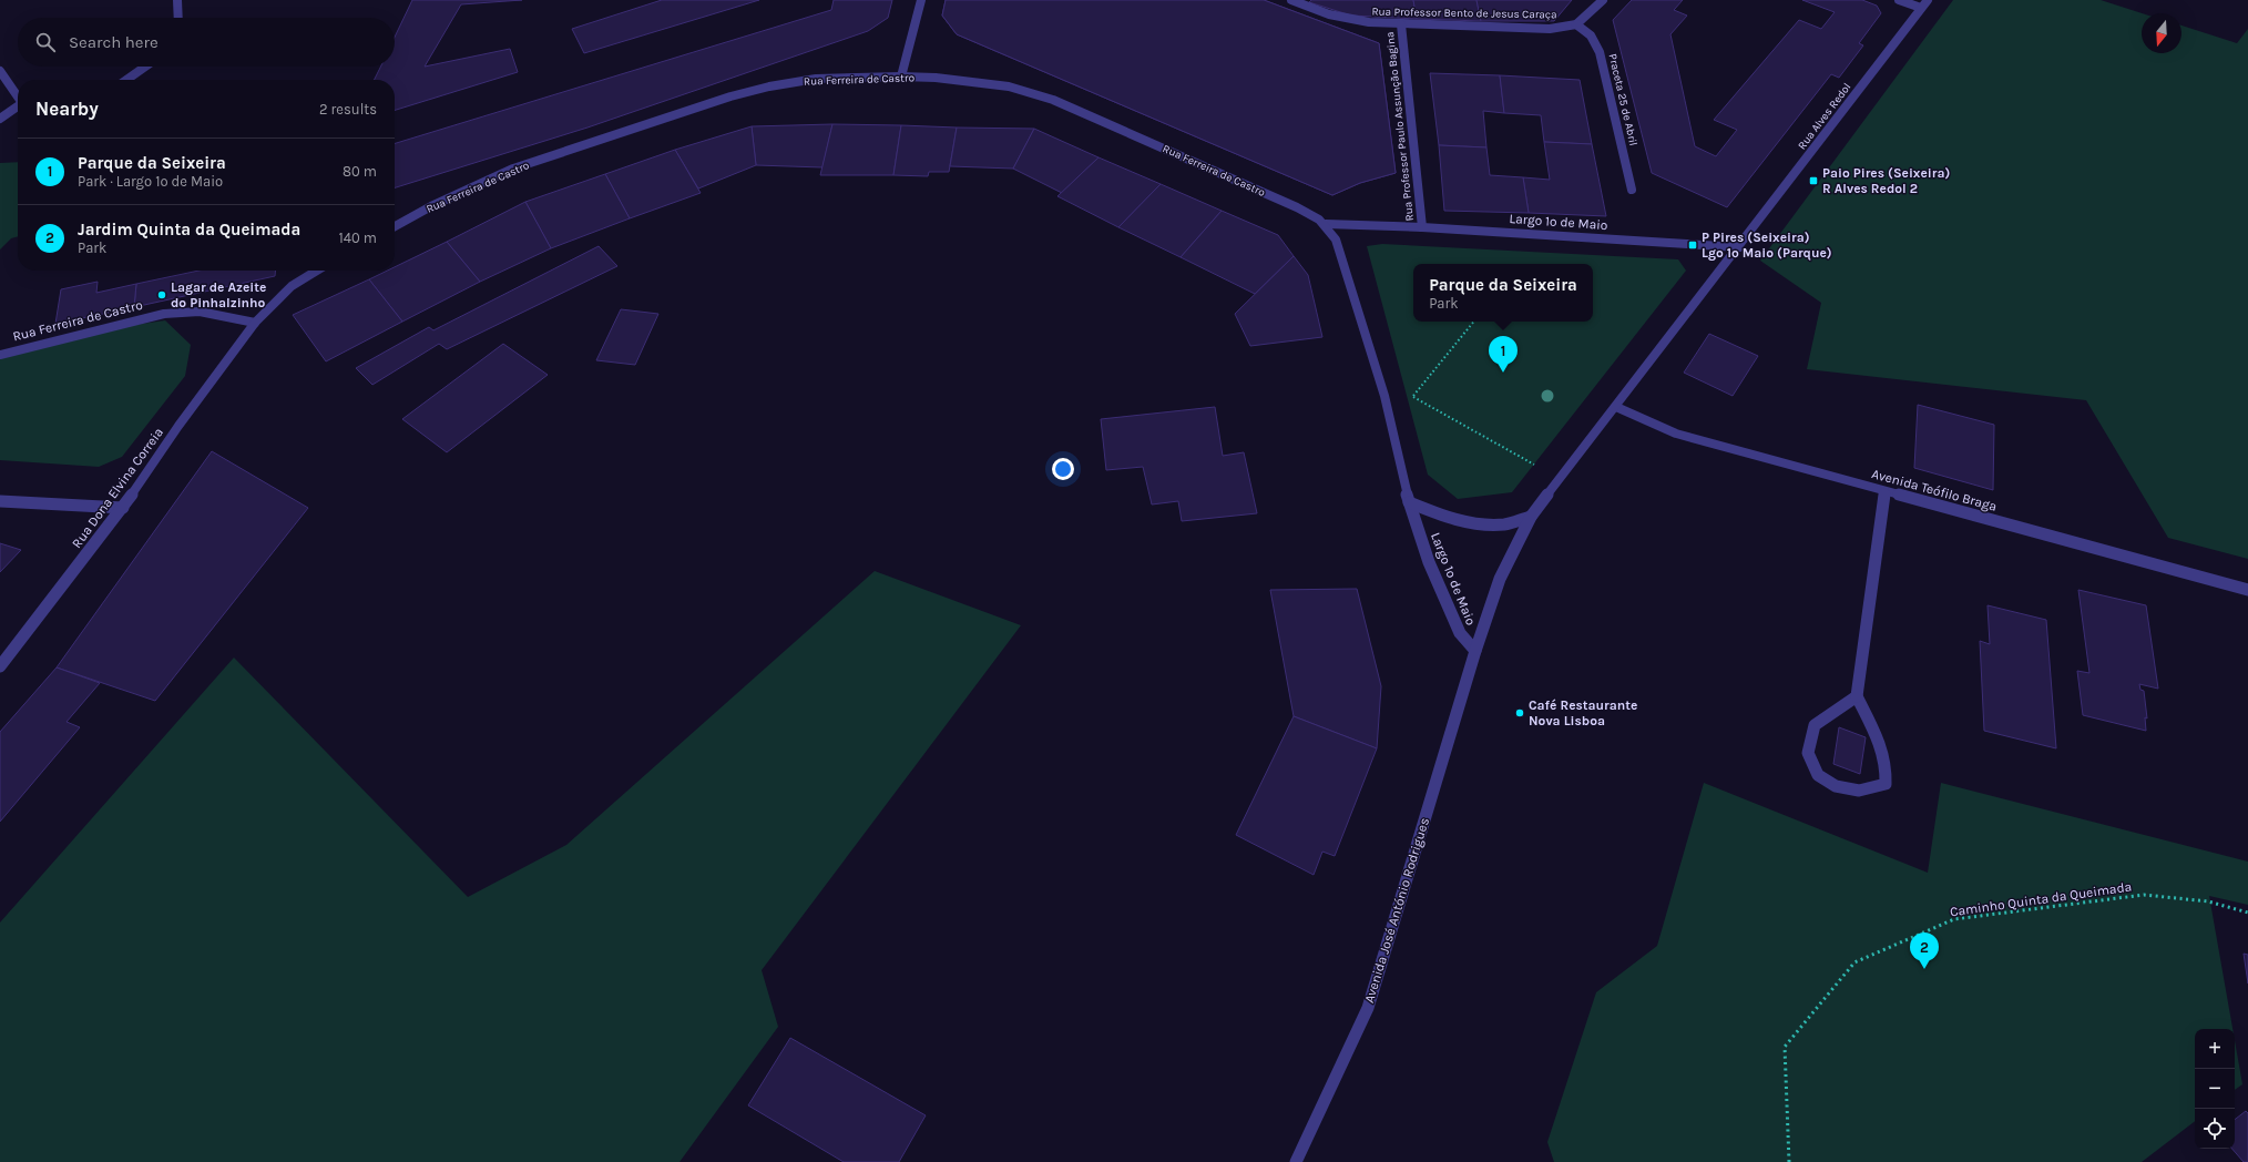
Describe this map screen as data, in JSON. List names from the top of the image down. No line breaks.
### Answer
{"streets":{"street":["Rua Professor Bento de Jesus Caraça","Rua Ferreira de Castro","Praceta 25 de Abril","Rua Alves Redol","Rua Professor Paulo Assunção Bagina","Largo 1º de Maio","Rua Dona Elvina Correia","Avenida Teófilo Braga","Avenida José António Rodrigues"],"path":["Caminho Quinta da Queimada"]},"crossings":[["Rua Professor Bento de Jesus Caraça","Praceta 25 de Abril"],["Rua Professor Bento de Jesus Caraça","Rua Professor Paulo Assunção Bagina"],["Rua Ferreira de Castro","Largo 1º de Maio"],["Rua Ferreira de Castro","Rua Dona Elvina Correia"],["Rua Alves Redol","Largo 1º de Maio"],["Rua Professor Paulo Assunção Bagina","Largo 1º de Maio"],["Largo 1º de Maio","Avenida Teófilo Braga"],["Largo 1º de Maio","Avenida José António Rodrigues"]],"places":{"transit":["Paio Pires (Seixeira) R Alves Redol 2","P Pires (Seixeira) Lgo 1º Maio (Parque)"],"other":["Lagar de Azeite do Pinhalzinho","Café Restaurante Nova Lisboa"]},"north":"bottom","page":{"search":"Search here","heading":["Nearby","2 results"],"list":[{"mark":"1","name":"Parque da Seixeira","note":"Park · Largo 1º de Maio","value":"80 m"},{"mark":"2","name":"Jardim Quinta da Queimada","note":"Park","value":"140 m"}],"popup":["Parque da Seixeira","Park"],"pins":["1","2"],"map_buttons":["+","−"]}}
